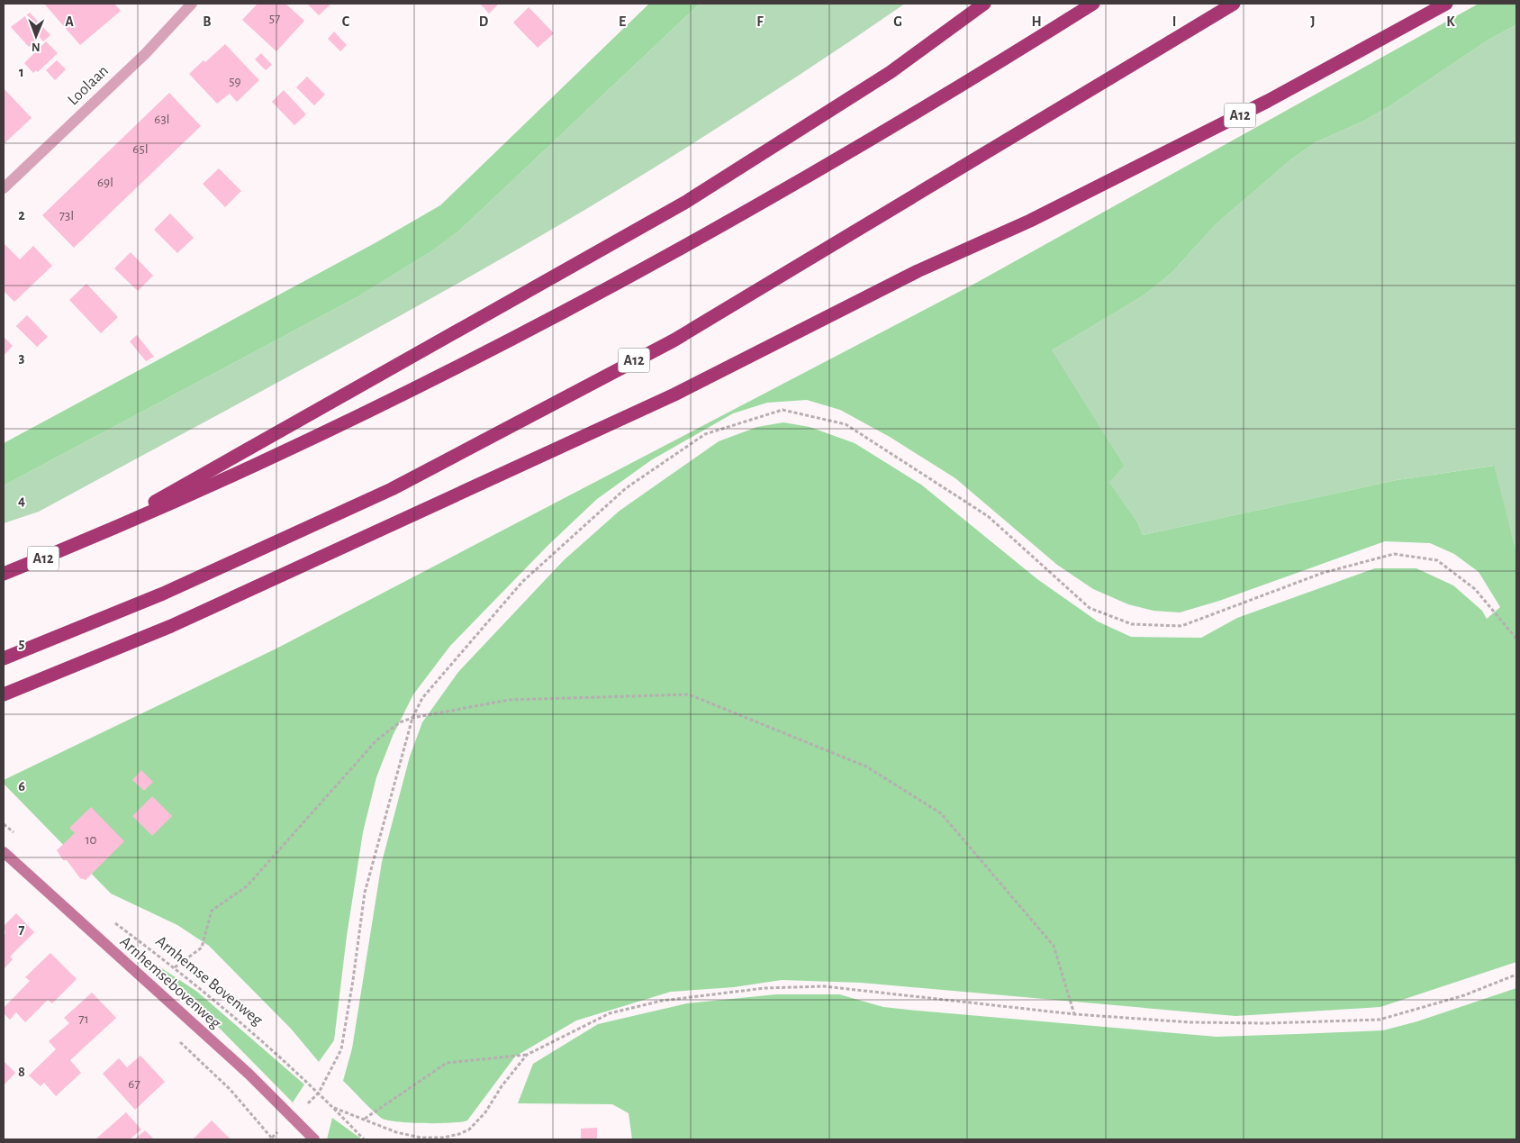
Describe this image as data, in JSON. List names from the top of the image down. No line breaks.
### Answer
{"streets":{"highway":["A12"],"main road":["Arnhemsebovenweg"],"street":["Loolaan"],"path":["Arnhemse Bovenweg"]},"house_numbers":["57","59","63I","65I","69I","73I","10","71","67"],"north":"bottom","grid":{"columns":["A","B","C","D","E","F","G","H","I","J","K"],"rows":["1","2","3","4","5","6","7","8"]}}
